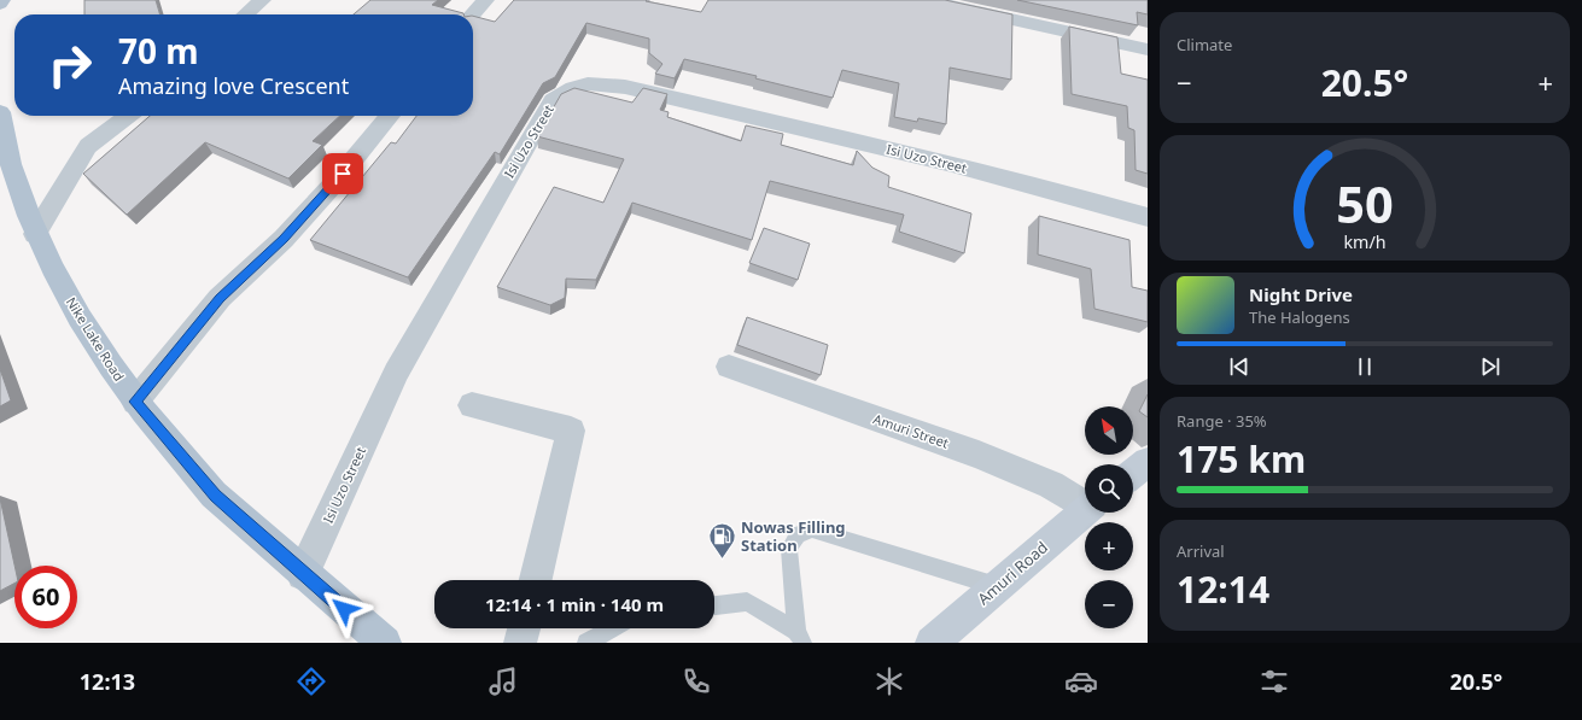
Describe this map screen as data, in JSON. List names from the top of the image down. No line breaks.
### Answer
{"streets":{"main road":["Nike Lake Road","Amuri Road"],"street":["Isi Uzo Street","Amuri Street"]},"crossings":[["Isi Uzo Street","Nike Lake Road"]],"places":{"fuel station":["Nowas Filling Station"]},"north":"top left","page":{"tile":["Climate",["Range · 35%","175 km"],["Arrival","12:14"]],"turn":["70 m","Amazing love Crescent"],"heat":["−","20.5°","+"],"song":["Night Drive","The Halogens"],"map_buttons":["+","−"],"limit":"60","trip":"12:14 · 1 min · 140 m","tabs":["12:13","20.5°"],"gauge":["50","km/h"]}}
